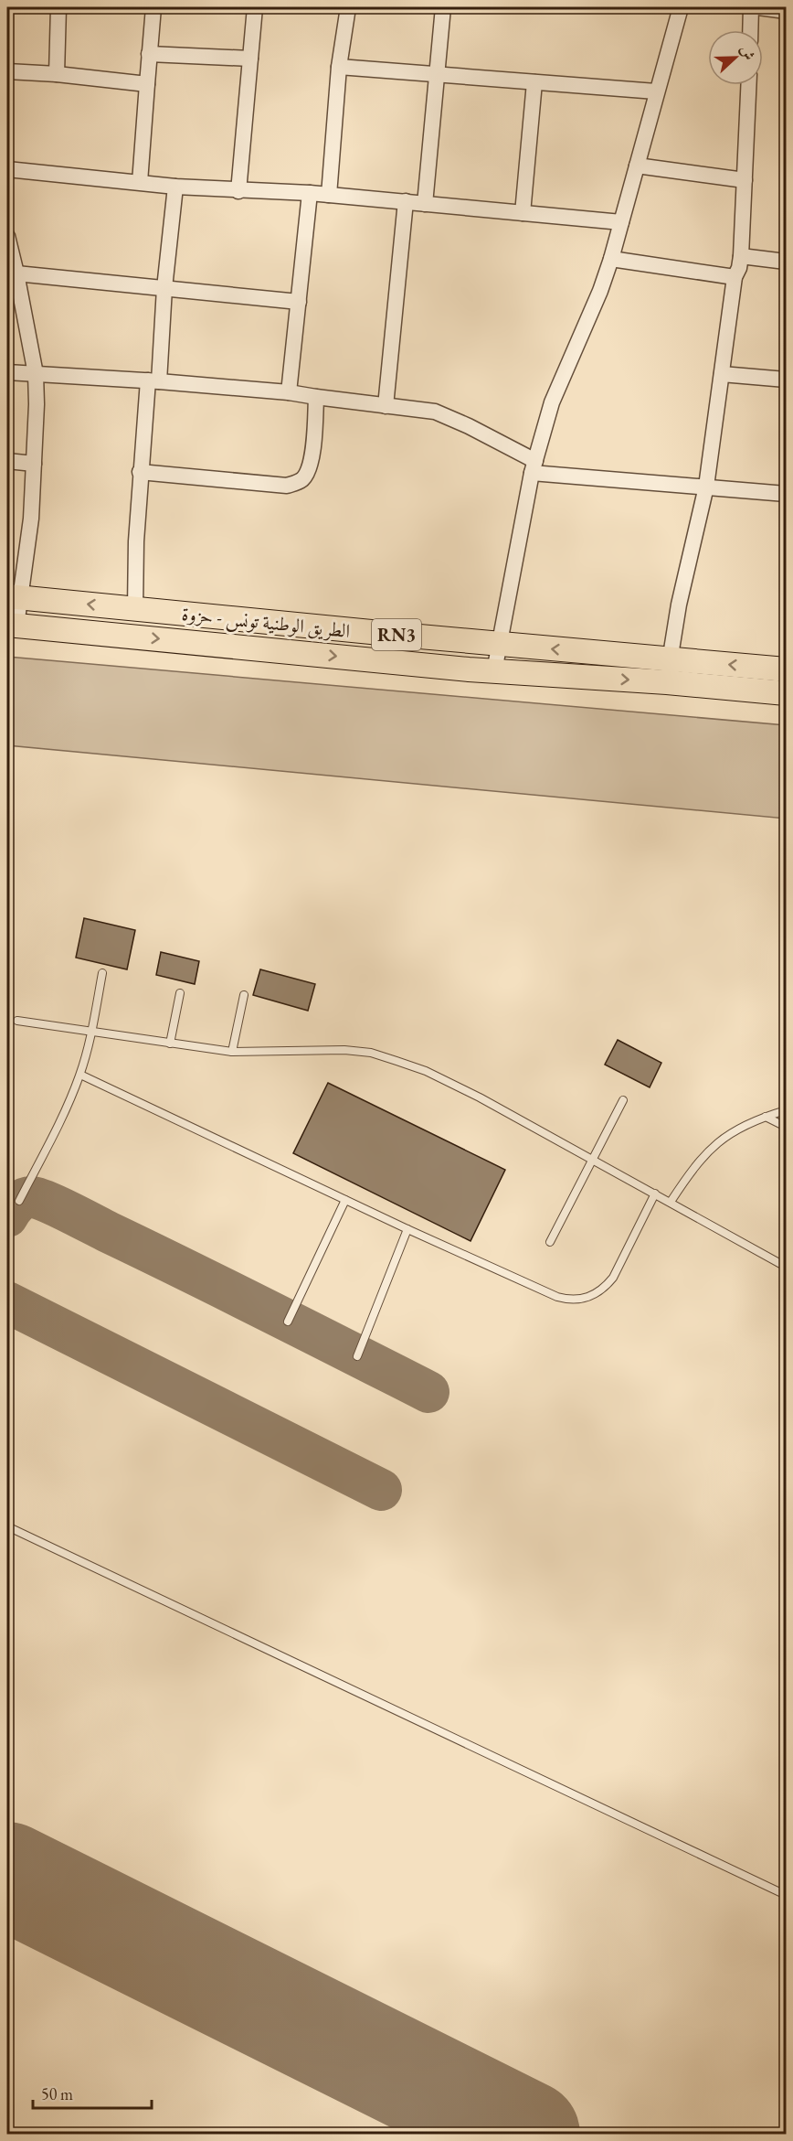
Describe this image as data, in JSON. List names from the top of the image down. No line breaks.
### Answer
{"streets":{"main road":["الطريق الوطنية تونس - حزوة","RN3"]},"scale_bar":"50 m","north":"right"}
